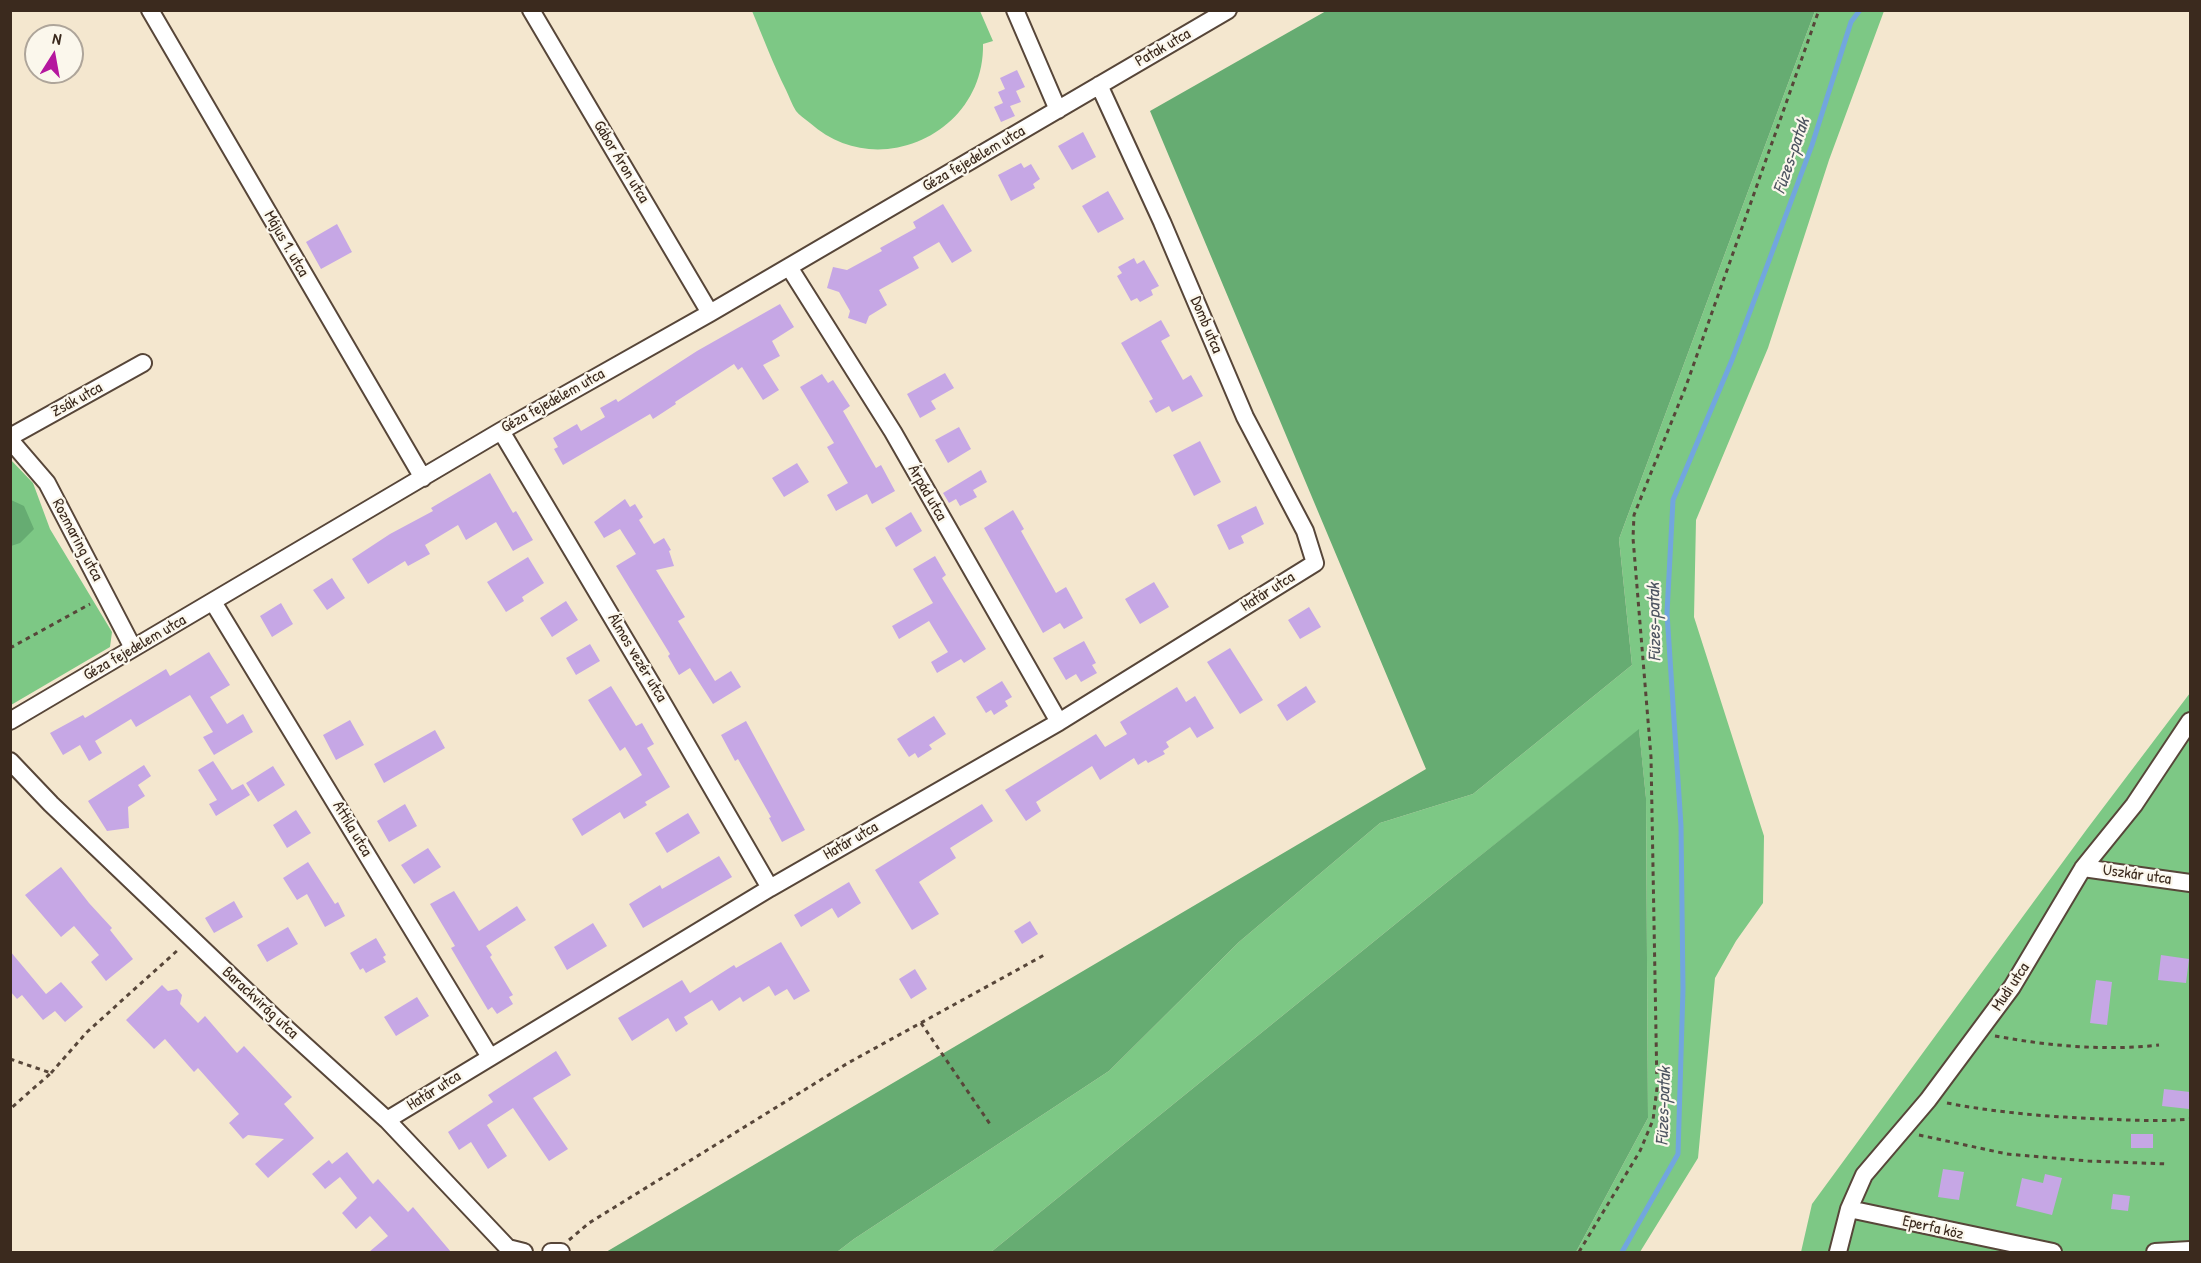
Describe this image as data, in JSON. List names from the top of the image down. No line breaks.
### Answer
{"streets":{"street":["Patak utca","Géza fejedelem utca","Gábor Áron utca","Május 1. utca","Domb utca","Zsák utca","Árpád utca","Rozmaring utca","Határ utca","Álmos vezér utca","Attila utca","Uszkár utca","Mudi utca","Barackvirág utca","Eperfa köz"]},"crossings":[["Patak utca","Géza fejedelem utca"],["Patak utca","Domb utca"],["Géza fejedelem utca","Gábor Áron utca"],["Géza fejedelem utca","Május 1. utca"],["Géza fejedelem utca","Domb utca"],["Géza fejedelem utca","Árpád utca"],["Géza fejedelem utca","Rozmaring utca"],["Géza fejedelem utca","Álmos vezér utca"],["Géza fejedelem utca","Attila utca"],["Domb utca","Határ utca"],["Zsák utca","Rozmaring utca"],["Árpád utca","Határ utca"],["Határ utca","Álmos vezér utca"],["Határ utca","Attila utca"],["Határ utca","Barackvirág utca"],["Uszkár utca","Mudi utca"],["Mudi utca","Eperfa köz"]],"water":["Füzes-patak"],"north":"top"}
